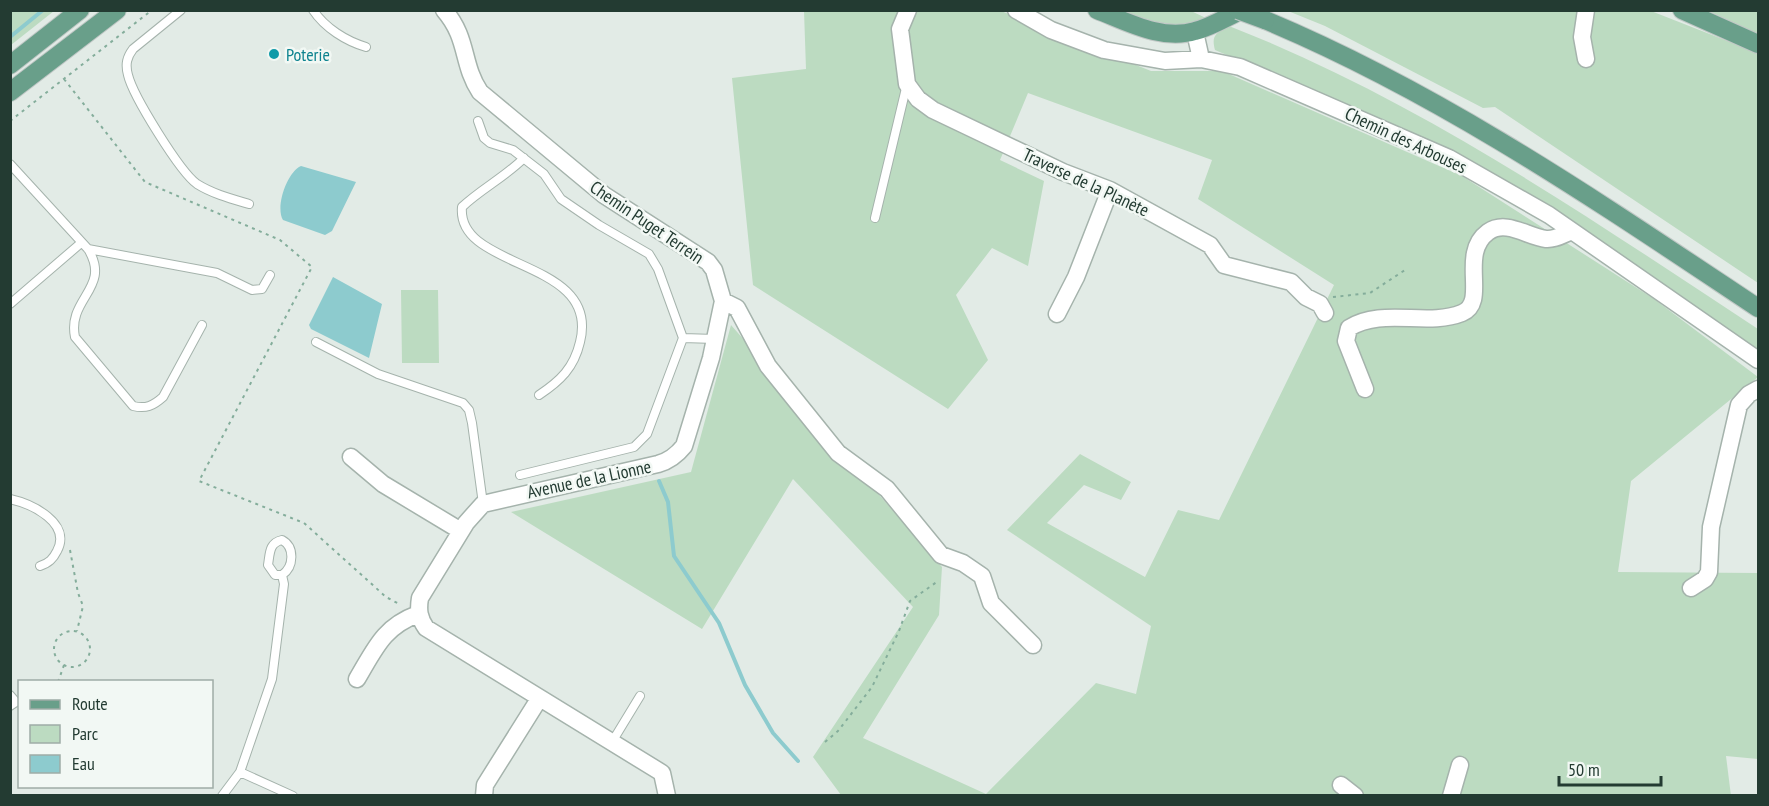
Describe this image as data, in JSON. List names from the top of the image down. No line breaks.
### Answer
{"streets":{"street":["Chemin des Arbouses","Traverse de la Planète","Chemin Puget Terrein","Avenue de la Lionne"]},"crossings":[["Chemin Puget Terrein","Avenue de la Lionne"]],"places":["Poterie"],"legend":["Route","Parc","Eau"],"scale_bar":"50 m"}
